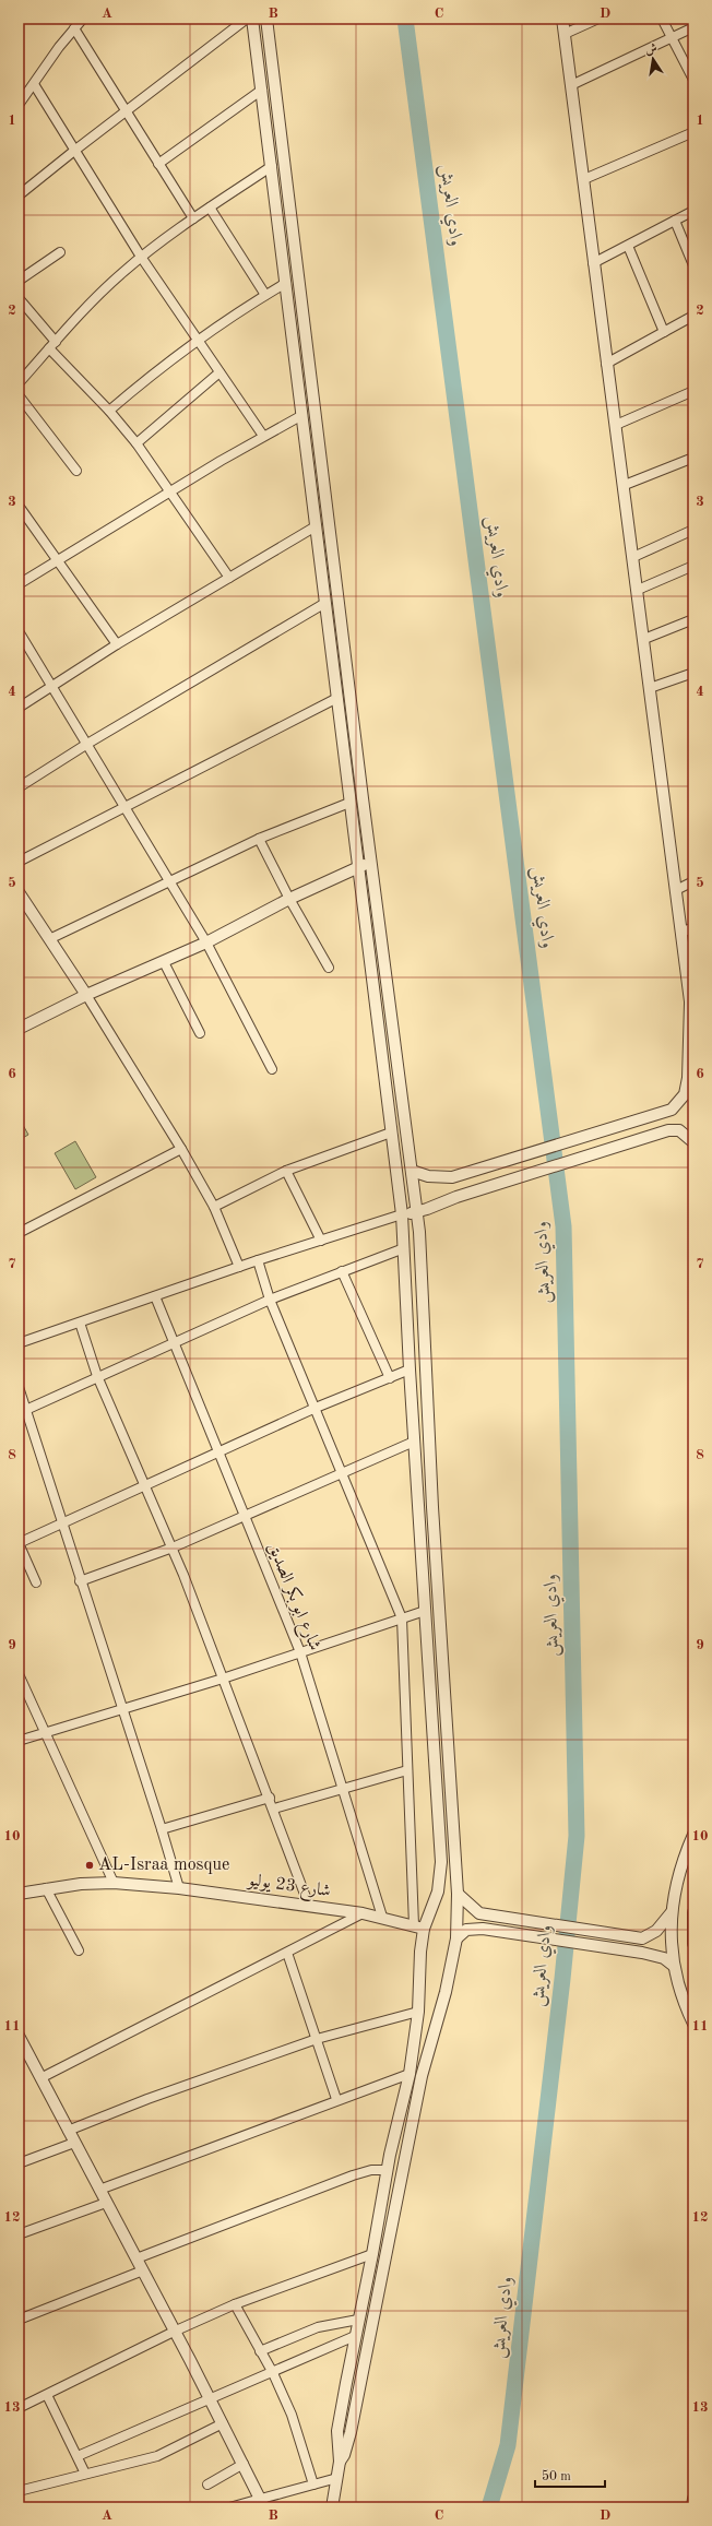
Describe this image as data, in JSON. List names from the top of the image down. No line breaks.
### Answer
{"streets":{"street":["شارع ابو بكر الصديق","شارع 23 يوليو"]},"crossings":[["شارع ابو بكر الصديق","شارع 23 يوليو"]],"water":["وادي العريش"],"places":["AL-Israa mosque"],"scale_bar":"50 m","north":"top","grid":{"columns":["A","B","C","D"],"rows":["1","2","3","4","5","6","7","8","9","10","11","12","13"]}}
